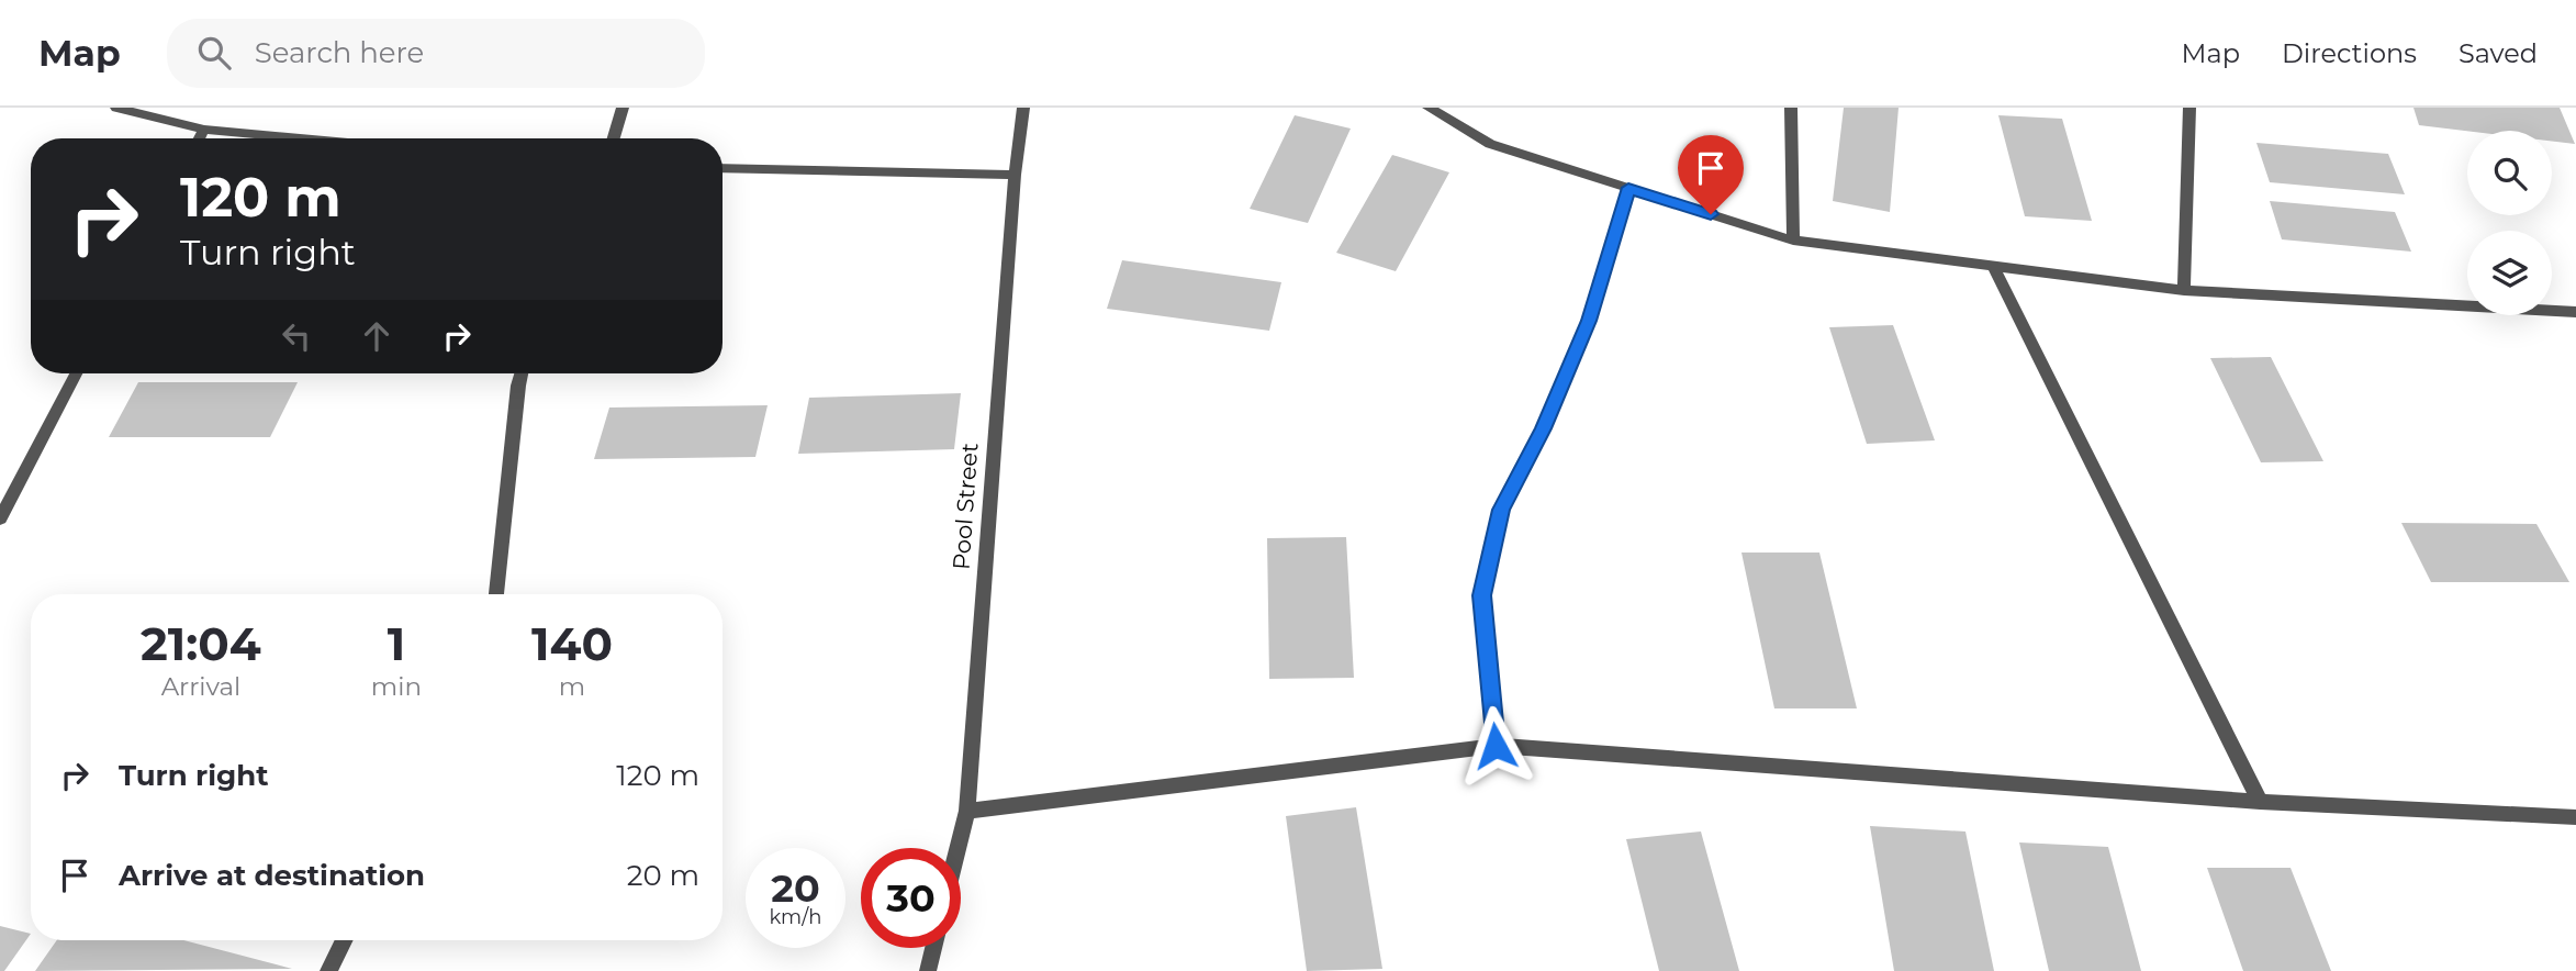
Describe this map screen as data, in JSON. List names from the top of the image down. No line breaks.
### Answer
{"streets":{"street":["Pool Street"]},"page":{"header":"Map","search":"Search here","nav":["Map","Directions","Saved"],"turn":["120 m","Turn right"],"eta":["21:04","Arrival","1","min","140","m"],"list":[{"name":"Turn right","value":"120 m"},{"name":"Arrive at destination","value":"20 m"}],"speed":"20 km/h","limit":"30"}}
